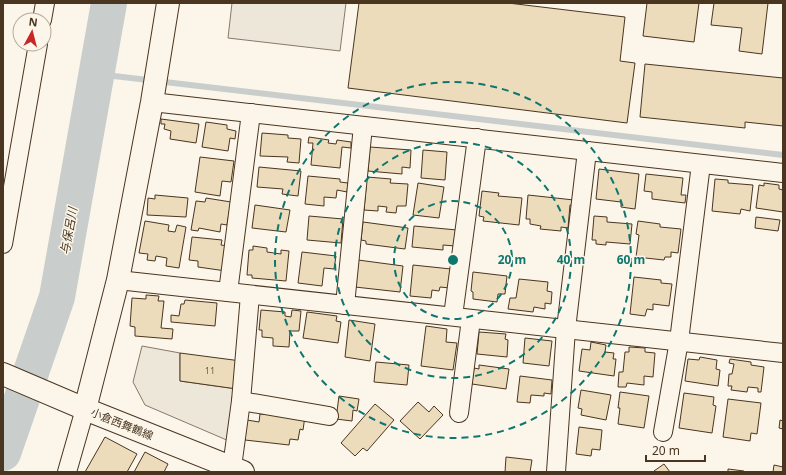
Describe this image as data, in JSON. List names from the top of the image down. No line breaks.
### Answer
{"streets":{"street":["小倉西舞鶴線"]},"water":["与保呂川"],"house_numbers":["11"],"scale_bar":"20 m","north":"top","rings":["20 m","40 m","60 m"]}
